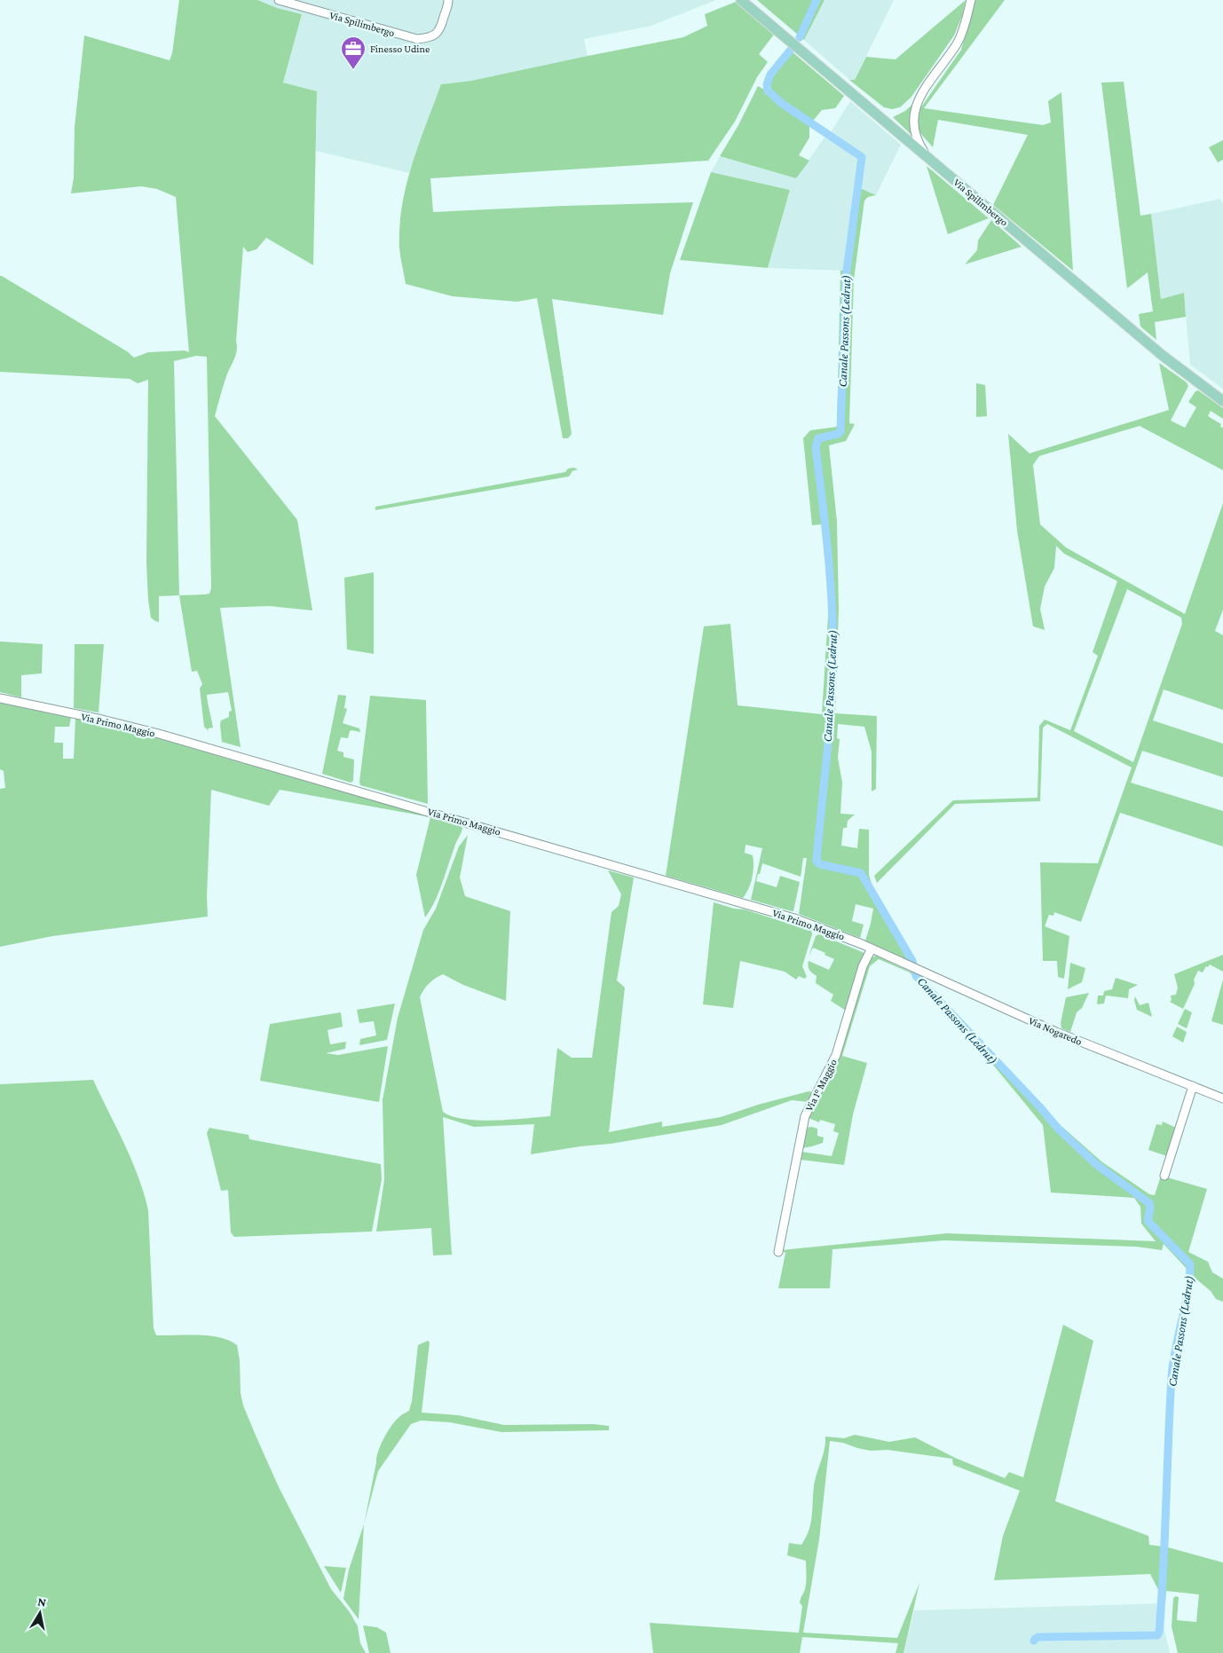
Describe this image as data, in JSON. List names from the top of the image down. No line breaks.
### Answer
{"streets":{"main road":["Via Spilimbergo"],"street":["Via Primo Maggio","Via Nogaredo","Via 1° Maggio"]},"crossings":[["Via Primo Maggio","Via Nogaredo"],["Via Primo Maggio","Via 1° Maggio"]],"water":["Canale Passons (Ledrut)"],"places":{"office":["Finesso Udine"]},"north":"top"}
